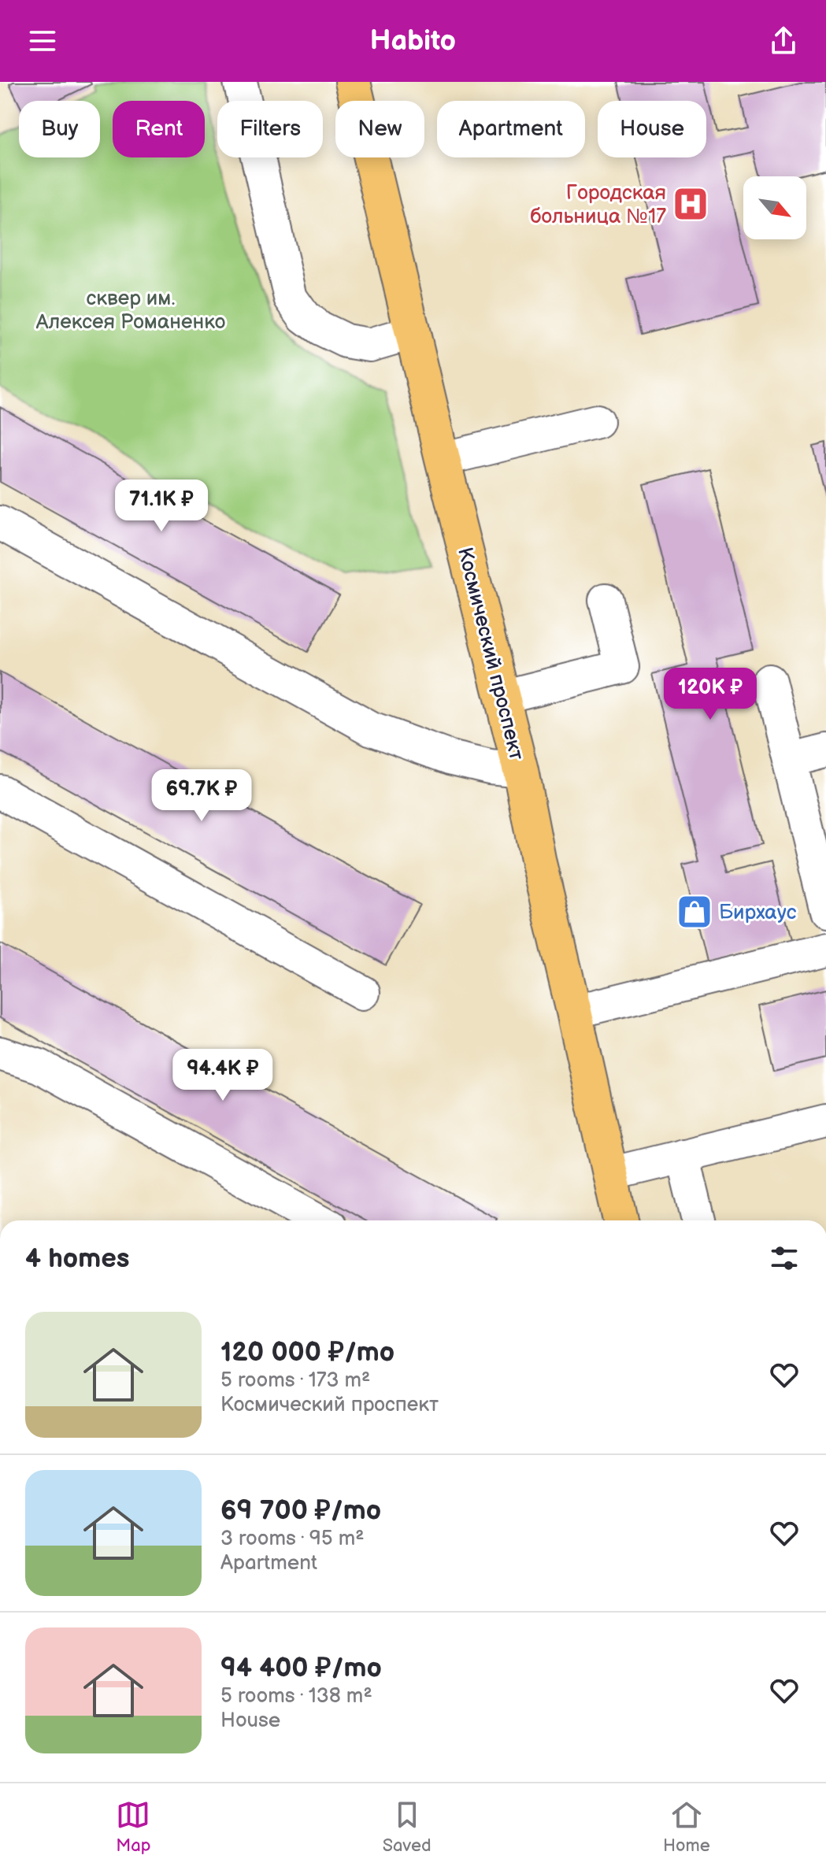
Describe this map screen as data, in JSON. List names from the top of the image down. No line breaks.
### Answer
{"streets":{"main road":["Космический проспект"]},"parks":["сквер им. Алексея Романенко"],"places":{"hospital":["Городская больница №17"],"shop":["Бирхаус"]},"north":"bottom right","page":{"header":"Habito","chip":["Buy","Rent","Filters","New","Apartment","House"],"price":["71.1K ₽","120K ₽","69.7K ₽","94.4K ₽"],"heading":"4 homes","list":[{"name":"120 000 ₽/mo","note":"5 rooms · 173 m² · Космический проспект"},{"name":"69 700 ₽/mo","note":"3 rooms · 95 m² · Apartment"},{"name":"94 400 ₽/mo","note":"5 rooms · 138 m² · House"}],"tabs":["Map","Saved","Home"]}}
